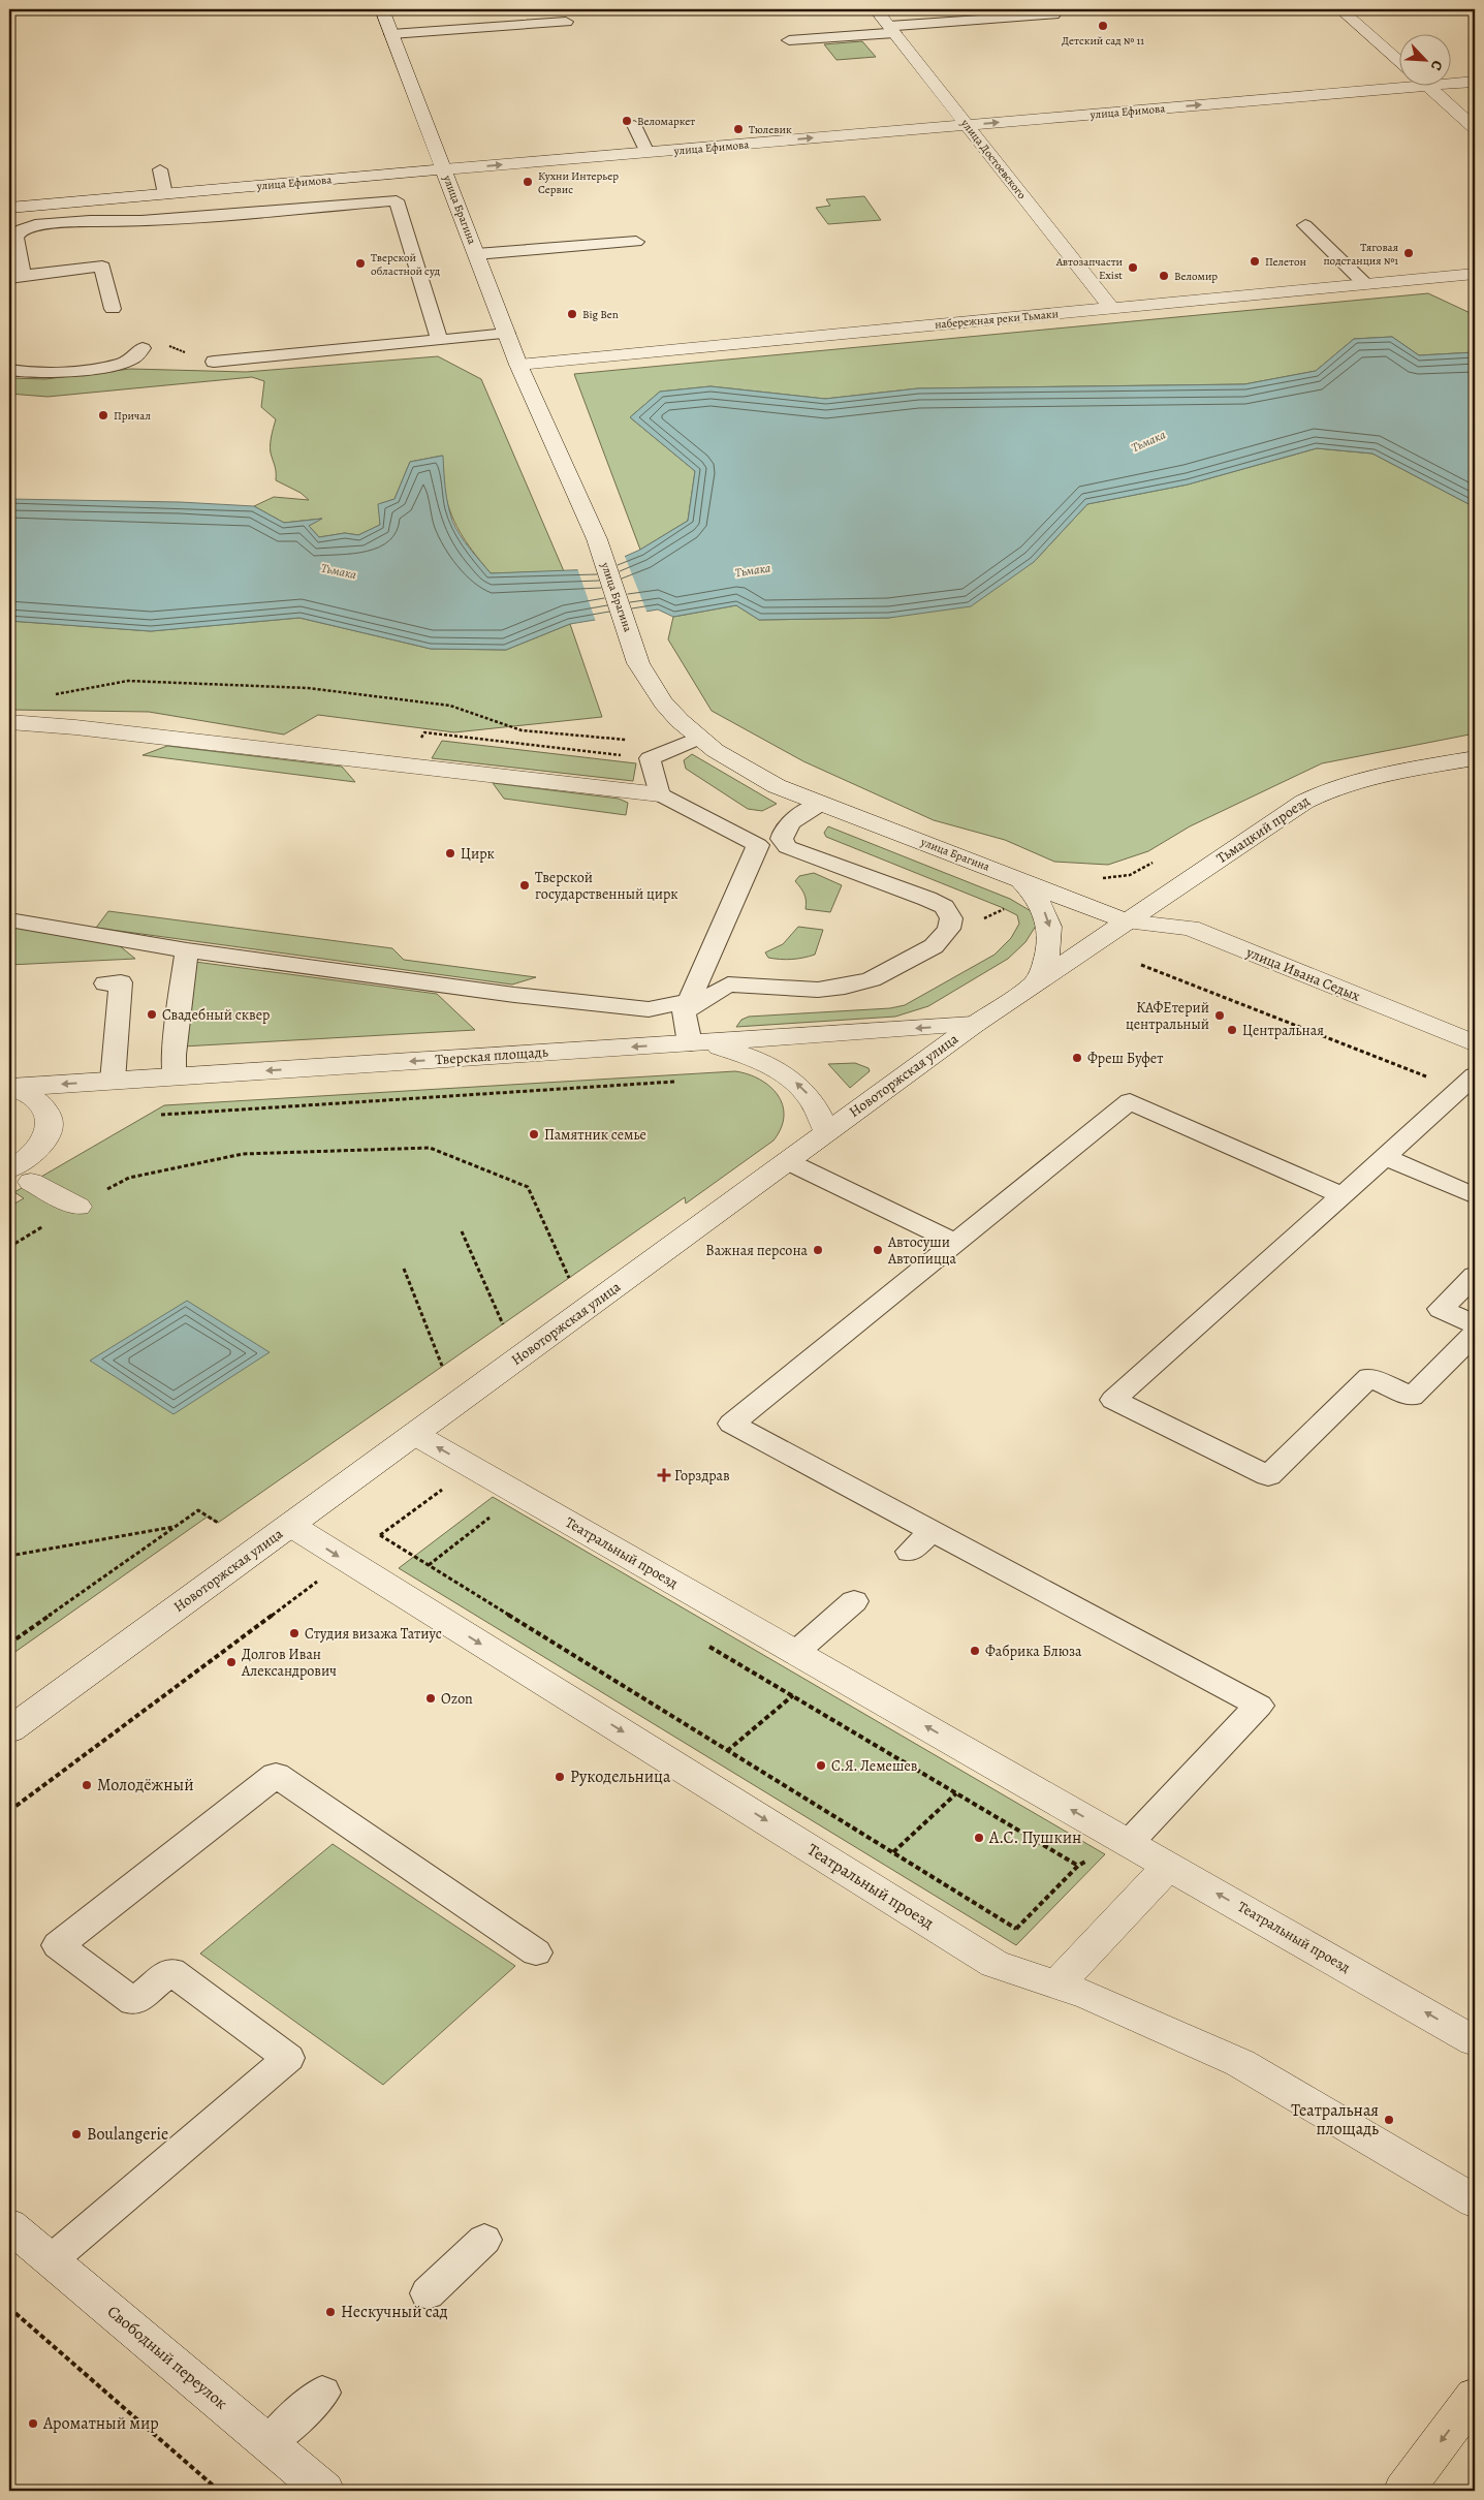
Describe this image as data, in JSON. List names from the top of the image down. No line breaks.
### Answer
{"streets":{"street":["улица Ефимова","улица Достоевского","улица Брагина","набережная реки Тьмаки","Тьмацкий проезд","улица Ивана Седых","Тверская площадь","Новоторжская улица","Театральный проезд","Свободный переулок"]},"crossings":[["улица Ефимова","улица Достоевского"],["улица Ефимова","улица Брагина"],["улица Достоевского","набережная реки Тьмаки"],["улица Брагина","набережная реки Тьмаки"],["улица Брагина","Тьмацкий проезд"],["улица Брагина","улица Ивана Седых"],["улица Брагина","Новоторжская улица"],["Тьмацкий проезд","улица Ивана Седых"],["Тьмацкий проезд","Новоторжская улица"],["улица Ивана Седых","Новоторжская улица"],["Тверская площадь","Новоторжская улица"],["Новоторжская улица","Театральный проезд"]],"one_way":["улица Ефимова","Тверская площадь"],"water":["Тьмака"],"places":{"other":["Детский сад № 11","Веломаркет","Тюлевик","Кухни Интерьер Сервис","Тяговая подстанция №1","Пелетон","Тверской областной суд","Автозапчасти Exist","Веломир","Big Ben","Причал","Цирк","Тверской государственный цирк","Свадебный сквер","КАФЕтерий центральный","Центральная","Фреш Буфет","Памятник семье","Важная персона","Автосуши Автопицца","Студия визажа Татиус","Фабрика Блюза","Долгов Иван Александрович","Ozon","С.Я. Лемешев","Рукодельница","Молодёжный","А.С. Пушкин","Театральная площадь","Boulangerie","Нескучный сад","Ароматный мир"],"health":["Горздрав"]},"north":"bottom right"}
